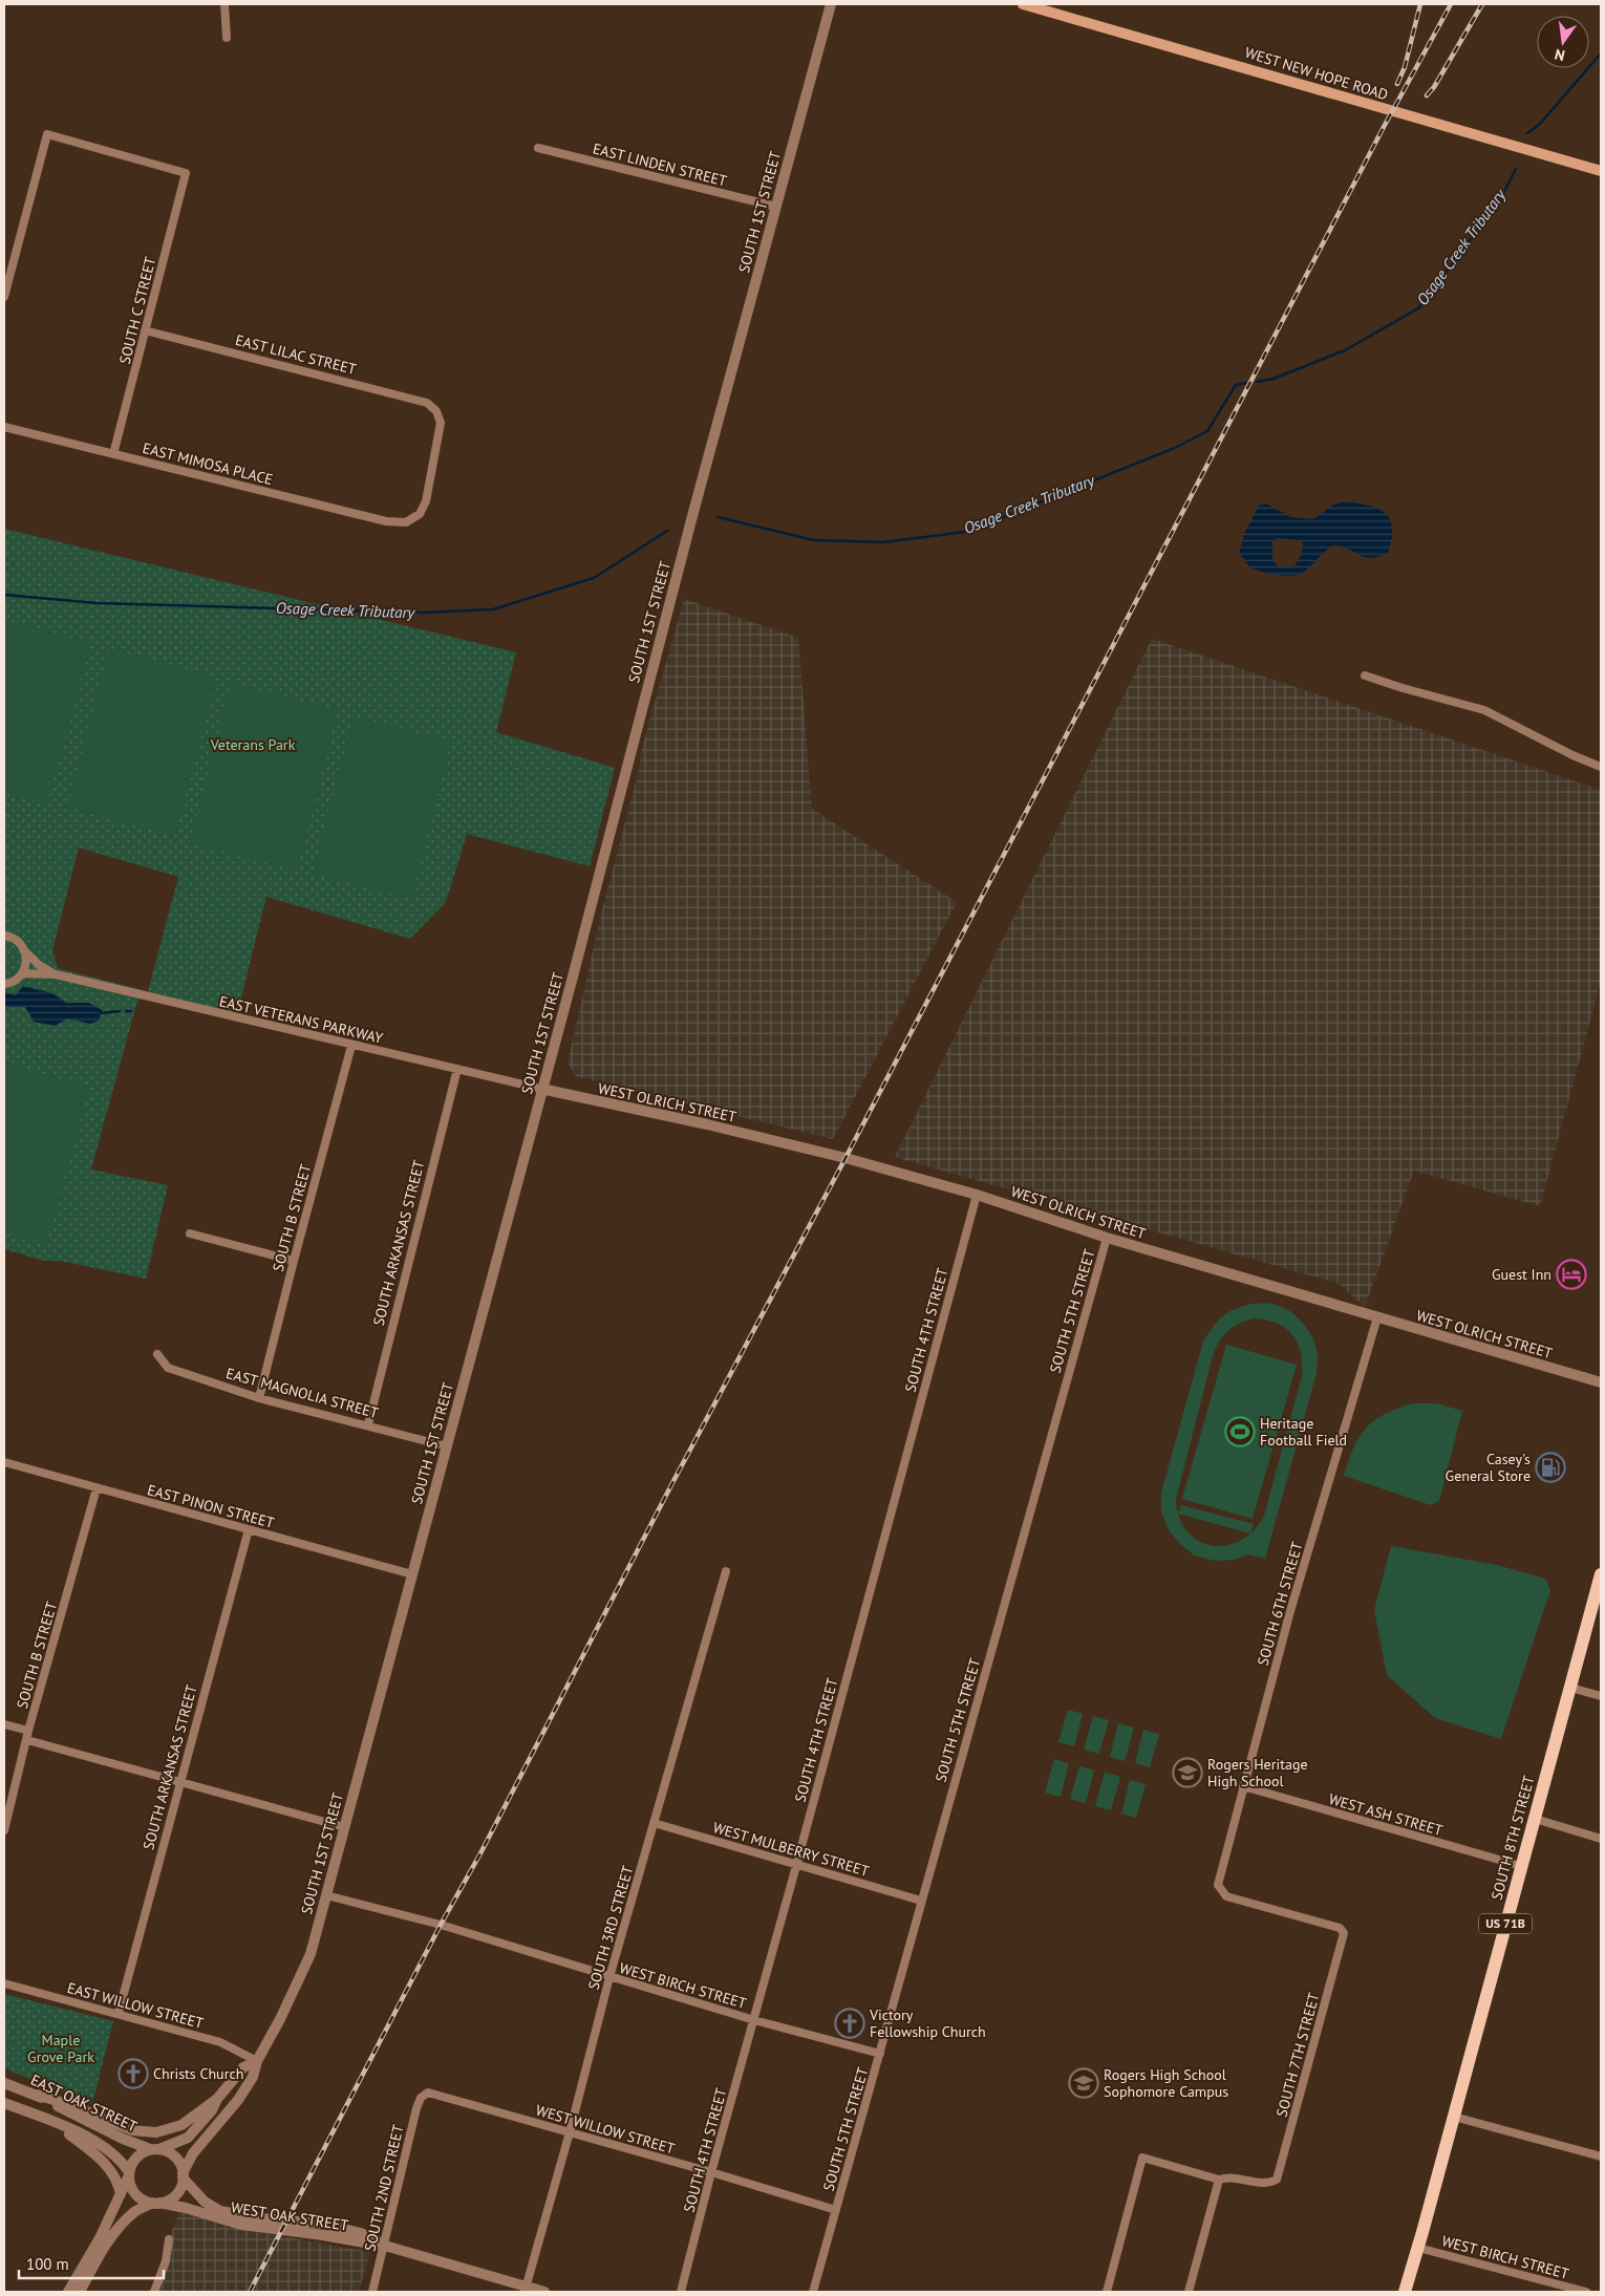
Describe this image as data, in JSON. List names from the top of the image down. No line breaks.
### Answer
{"streets":{"main road":["WEST NEW HOPE ROAD","SOUTH 8TH STREET","US 71B"],"street":["EAST LINDEN STREET","SOUTH 1ST STREET","SOUTH C STREET","EAST LILAC STREET","EAST MIMOSA PLACE","EAST VETERANS PARKWAY","WEST OLRICH STREET","SOUTH B STREET","SOUTH ARKANSAS STREET","SOUTH 5TH STREET","SOUTH 4TH STREET","EAST MAGNOLIA STREET","EAST PINON STREET","SOUTH 6TH STREET","WEST ASH STREET","WEST MULBERRY STREET","SOUTH 3RD STREET","WEST BIRCH STREET","EAST WILLOW STREET","SOUTH 7TH STREET","EAST OAK STREET","WEST WILLOW STREET","SOUTH 2ND STREET","WEST OAK STREET"]},"crossings":[["EAST LINDEN STREET","SOUTH 1ST STREET"],["SOUTH 1ST STREET","EAST VETERANS PARKWAY"],["SOUTH 1ST STREET","WEST OLRICH STREET"],["SOUTH 1ST STREET","EAST MAGNOLIA STREET"],["SOUTH 1ST STREET","EAST PINON STREET"],["SOUTH 1ST STREET","WEST BIRCH STREET"],["SOUTH 1ST STREET","EAST WILLOW STREET"],["SOUTH 1ST STREET","EAST OAK STREET"],["SOUTH 1ST STREET","WEST OAK STREET"],["SOUTH C STREET","EAST LILAC STREET"],["SOUTH C STREET","EAST MIMOSA PLACE"],["EAST LILAC STREET","EAST MIMOSA PLACE"],["EAST VETERANS PARKWAY","WEST OLRICH STREET"],["EAST VETERANS PARKWAY","SOUTH B STREET"],["EAST VETERANS PARKWAY","SOUTH ARKANSAS STREET"],["WEST OLRICH STREET","SOUTH 5TH STREET"],["WEST OLRICH STREET","SOUTH 4TH STREET"],["WEST OLRICH STREET","SOUTH 6TH STREET"],["SOUTH B STREET","EAST MAGNOLIA STREET"],["SOUTH B STREET","EAST PINON STREET"],["SOUTH ARKANSAS STREET","EAST MAGNOLIA STREET"],["SOUTH ARKANSAS STREET","EAST PINON STREET"],["SOUTH ARKANSAS STREET","EAST WILLOW STREET"],["SOUTH 5TH STREET","WEST MULBERRY STREET"],["SOUTH 5TH STREET","WEST BIRCH STREET"],["SOUTH 5TH STREET","WEST WILLOW STREET"],["SOUTH 4TH STREET","WEST MULBERRY STREET"],["SOUTH 4TH STREET","WEST BIRCH STREET"],["SOUTH 4TH STREET","WEST WILLOW STREET"],["SOUTH 6TH STREET","WEST ASH STREET"],["SOUTH 6TH STREET","SOUTH 7TH STREET"],["WEST ASH STREET","SOUTH 8TH STREET"],["SOUTH 8TH STREET","WEST BIRCH STREET"],["WEST MULBERRY STREET","SOUTH 3RD STREET"],["SOUTH 3RD STREET","WEST BIRCH STREET"],["SOUTH 3RD STREET","WEST WILLOW STREET"],["SOUTH 3RD STREET","WEST OAK STREET"],["EAST OAK STREET","WEST OAK STREET"],["WEST WILLOW STREET","SOUTH 2ND STREET"],["SOUTH 2ND STREET","WEST OAK STREET"]],"water":["Osage Creek Tributary"],"parks":["Veterans Park","Maple Grove Park"],"places":{"hotel":["Guest Inn"],"sports":["Heritage Football Field"],"fuel station":["Casey's General Store"],"school or university":["Rogers Heritage High School","Rogers High School Sophomore Campus"],"church":["Victory Fellowship Church","Christs Church"]},"scale_bar":"100 m","north":"bottom"}
